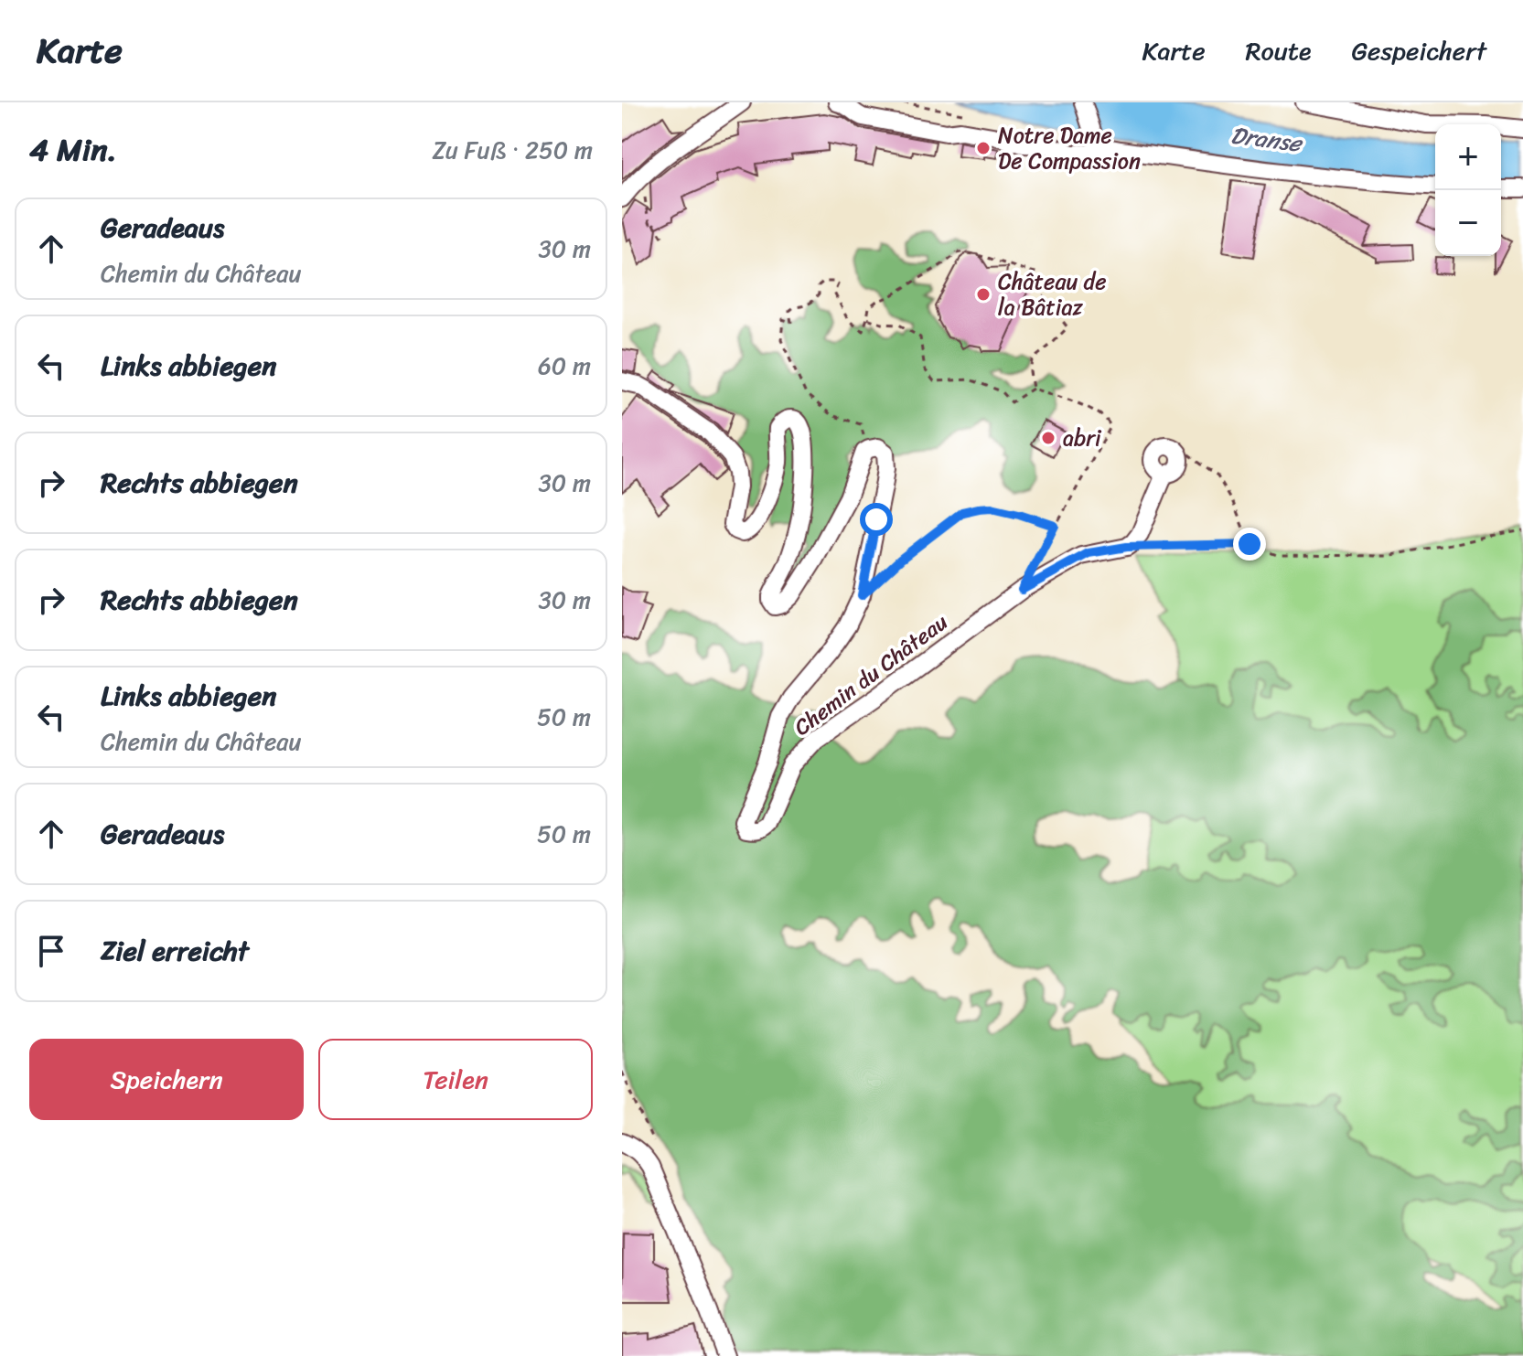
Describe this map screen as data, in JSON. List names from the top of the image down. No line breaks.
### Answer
{"streets":{"street":["Chemin du Château"]},"water":["Dranse"],"places":["Notre Dame De Compassion","Château de la Bâtiaz","abri"],"page":{"header":"Karte","nav":["Karte","Route","Gespeichert"],"heading":["4 Min.","Zu Fuß · 250 m"],"map_buttons":["+","−"],"list":[["Geradeaus","Chemin du Château","30 m"],["Links abbiegen","60 m"],["Rechts abbiegen","30 m"],["Rechts abbiegen","30 m"],["Links abbiegen","Chemin du Château","50 m"],["Geradeaus","50 m"],"Ziel erreicht"],"buttons":["Speichern","Teilen"]}}
